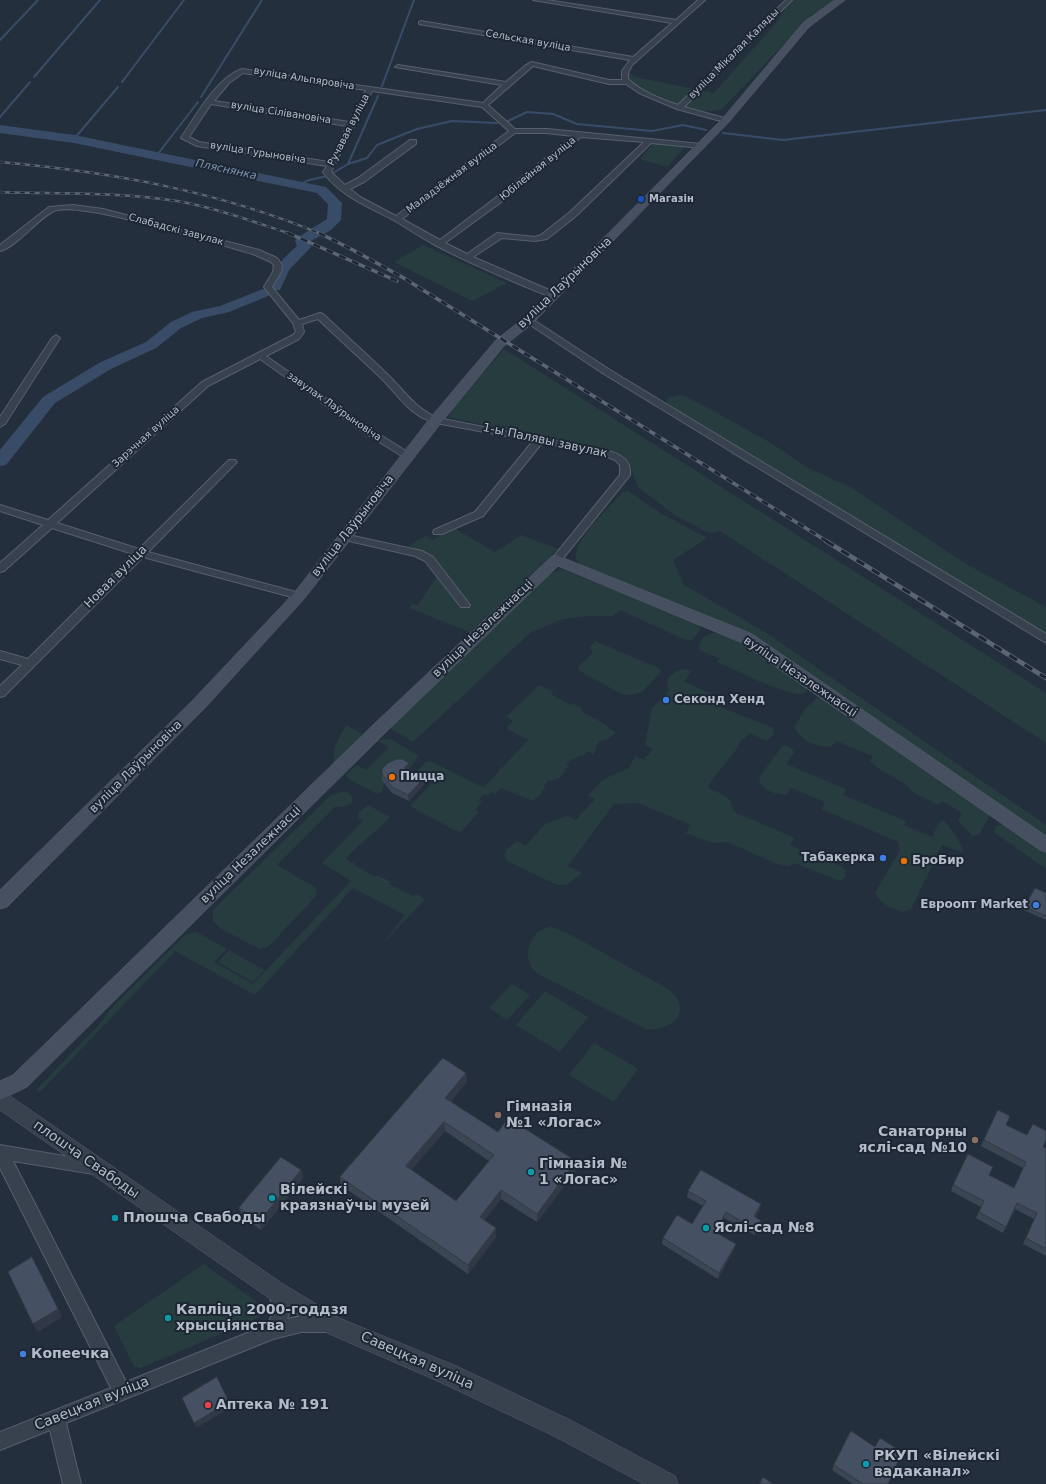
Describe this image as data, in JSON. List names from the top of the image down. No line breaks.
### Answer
{"streets":{"main road":["вуліца Лаўрыновіча","вуліца Незалежнасці"],"street":["Сельская вуліца","вуліца Мікалая Каляды","вуліца Альпяровіча","вуліца Сілівановіча","Ручавая вуліца","вуліца Гурыновіча","Юбілейная вуліца","Маладзёжная вуліца","Слабадскі завулак","завулак Лаўрыновіча","Зарэчная вуліца","1-ы Палявы завулак","Новая вуліца","плошча Свабоды","Савецкая вуліца"]},"crossings":[["вуліца Альпяровіча","вуліца Сілівановіча"],["вуліца Альпяровіча","Ручавая вуліца"],["вуліца Альпяровіча","вуліца Гурыновіча"],["вуліца Сілівановіча","Ручавая вуліца"],["вуліца Сілівановіча","вуліца Гурыновіча"],["Ручавая вуліца","вуліца Гурыновіча"],["Ручавая вуліца","Маладзёжная вуліца"],["вуліца Гурыновіча","Маладзёжная вуліца"],["Юбілейная вуліца","вуліца Лаўрыновіча"],["Слабадскі завулак","Зарэчная вуліца"],["вуліца Лаўрыновіча","завулак Лаўрыновіча"],["вуліца Лаўрыновіча","1-ы Палявы завулак"],["завулак Лаўрыновіча","Зарэчная вуліца"],["1-ы Палявы завулак","вуліца Незалежнасці"],["плошча Свабоды","Савецкая вуліца"]],"water":["Пляснянка"],"places":["Магазін","Секонд Хенд","Пицца","Табакерка","БроБир","Евроопт Market","Гімназія №1 «Логас»","Санаторны яслі-сад №10","Гімназія № 1 «Логас»","Вілейскі краязнаўчы музей","Плошча Свабоды","Яслі-сад №8","Капліца 2000-годдзя хрысціянства","Копеечка","Аптека № 191","РКУП «Вілейскі вадаканал»"]}
